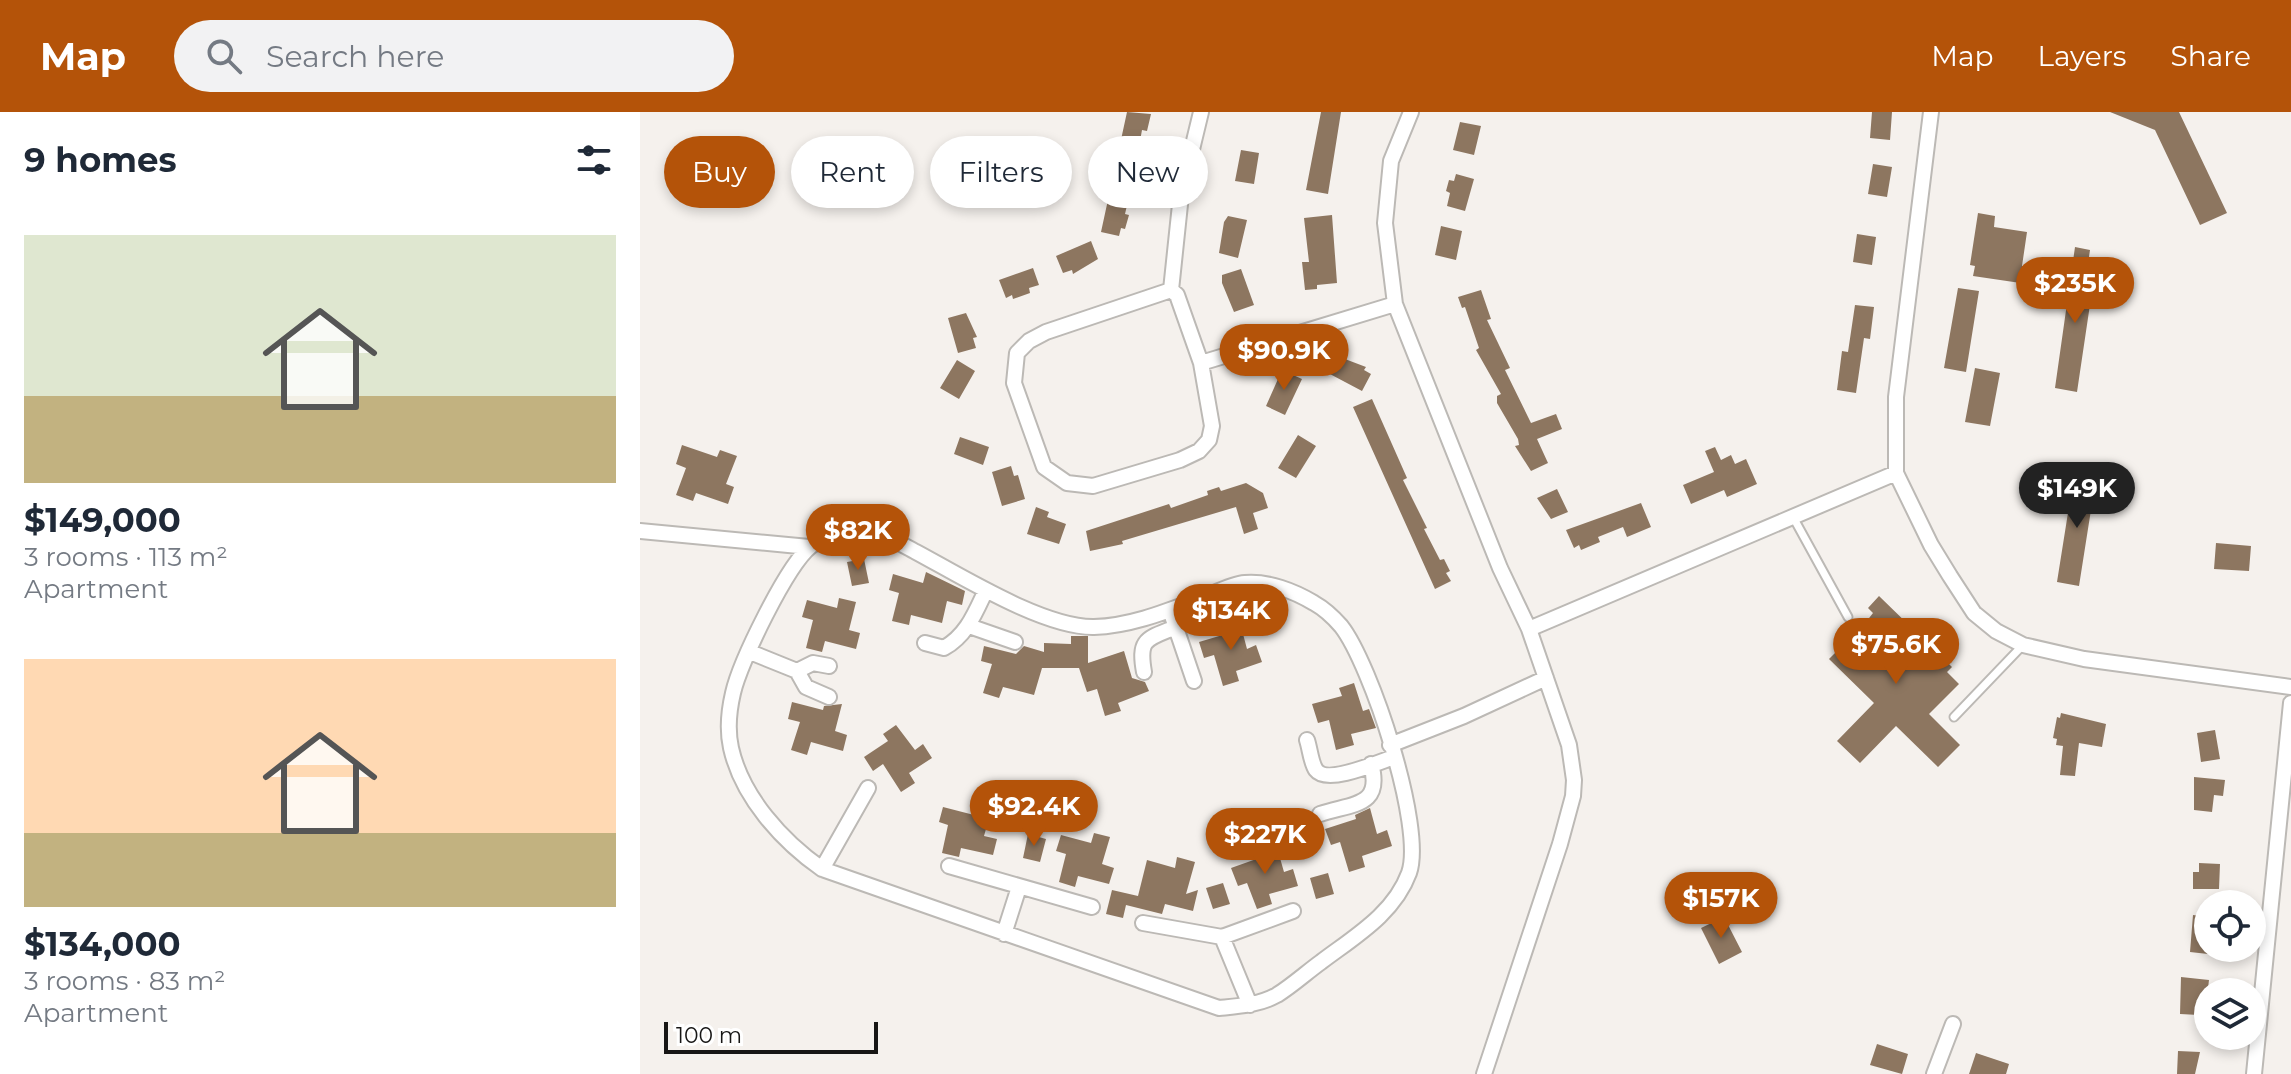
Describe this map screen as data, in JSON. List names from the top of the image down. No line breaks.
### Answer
{"scale_bar":"100 m","page":{"header":"Map","search":"Search here","nav":["Map","Layers","Share"],"heading":"9 homes","chip":["Buy","Rent","Filters","New"],"list":[{"name":"$149,000","note":"3 rooms · 113 m² · Apartment"},{"name":"$134,000","note":"3 rooms · 83 m² · Apartment"}],"price":["$235K","$90.9K","$149K","$82K","$134K","$75.6K","$92.4K","$227K","$157K"],"scale":"100 m"}}
